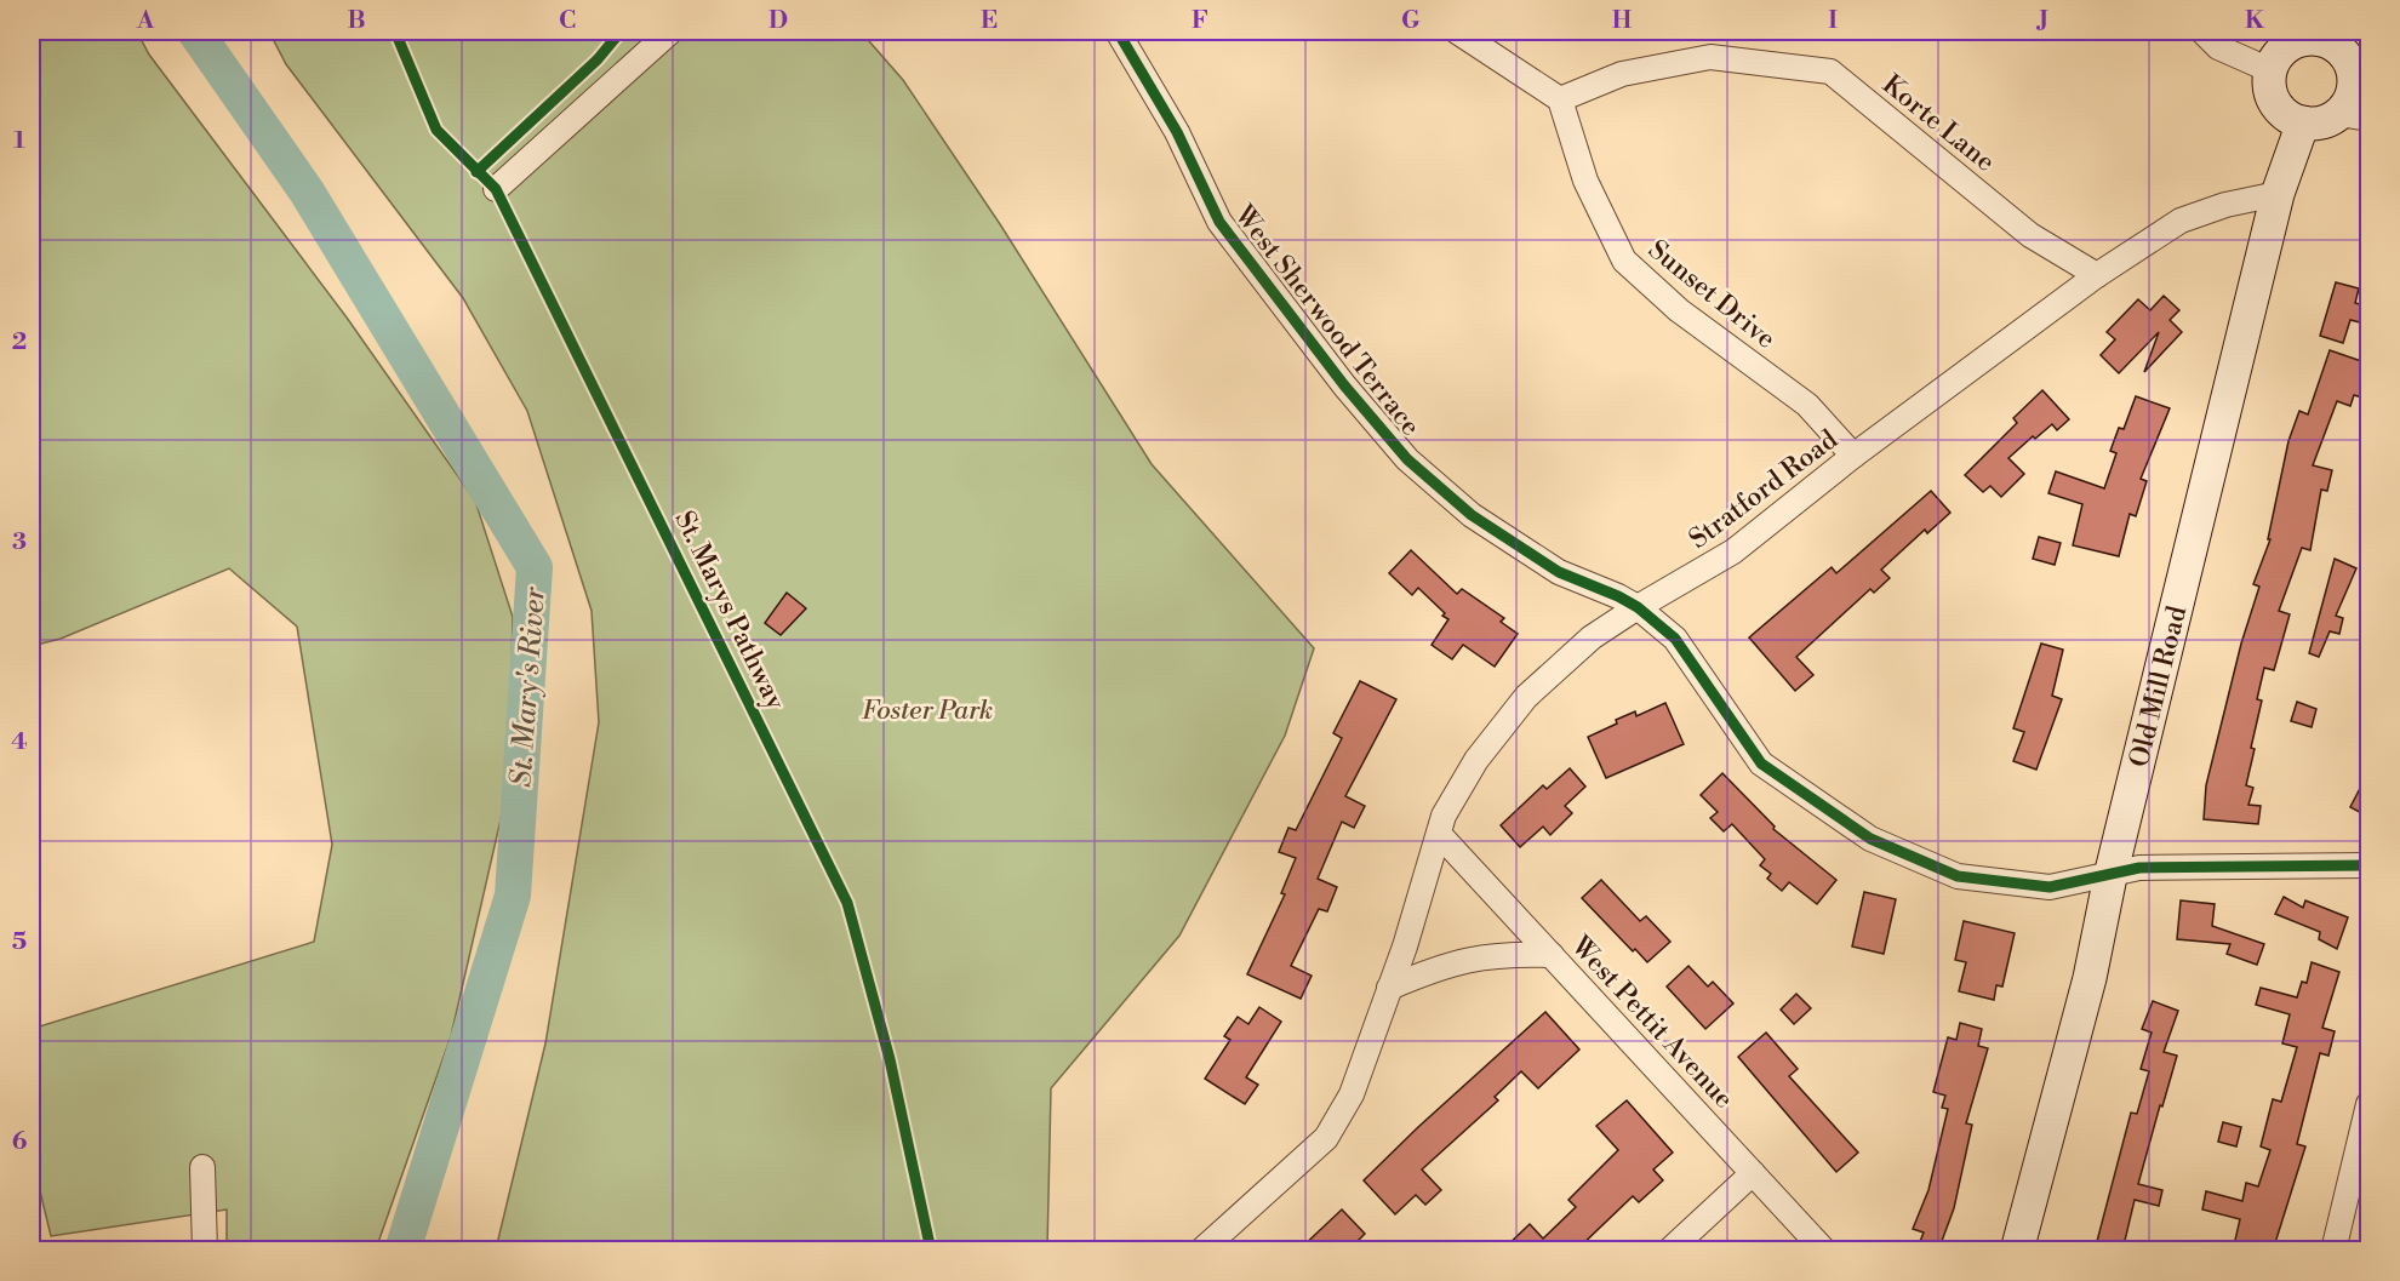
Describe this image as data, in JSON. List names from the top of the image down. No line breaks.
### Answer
{"streets":{"main road":["Old Mill Road"],"street":["Korte Lane","Sunset Drive","West Sherwood Terrace","Stratford Road","West Pettit Avenue"],"cycle path":["St. Marys Pathway"]},"crossings":[["Korte Lane","Sunset Drive"],["Korte Lane","Stratford Road"],["Sunset Drive","Stratford Road"],["West Sherwood Terrace","Stratford Road"],["West Sherwood Terrace","Old Mill Road"],["Stratford Road","Old Mill Road"],["Stratford Road","West Pettit Avenue"]],"water":["St. Mary's River"],"parks":["Foster Park"],"grid":{"columns":["A","B","C","D","E","F","G","H","I","J","K"],"rows":["1","2","3","4","5","6"]}}
